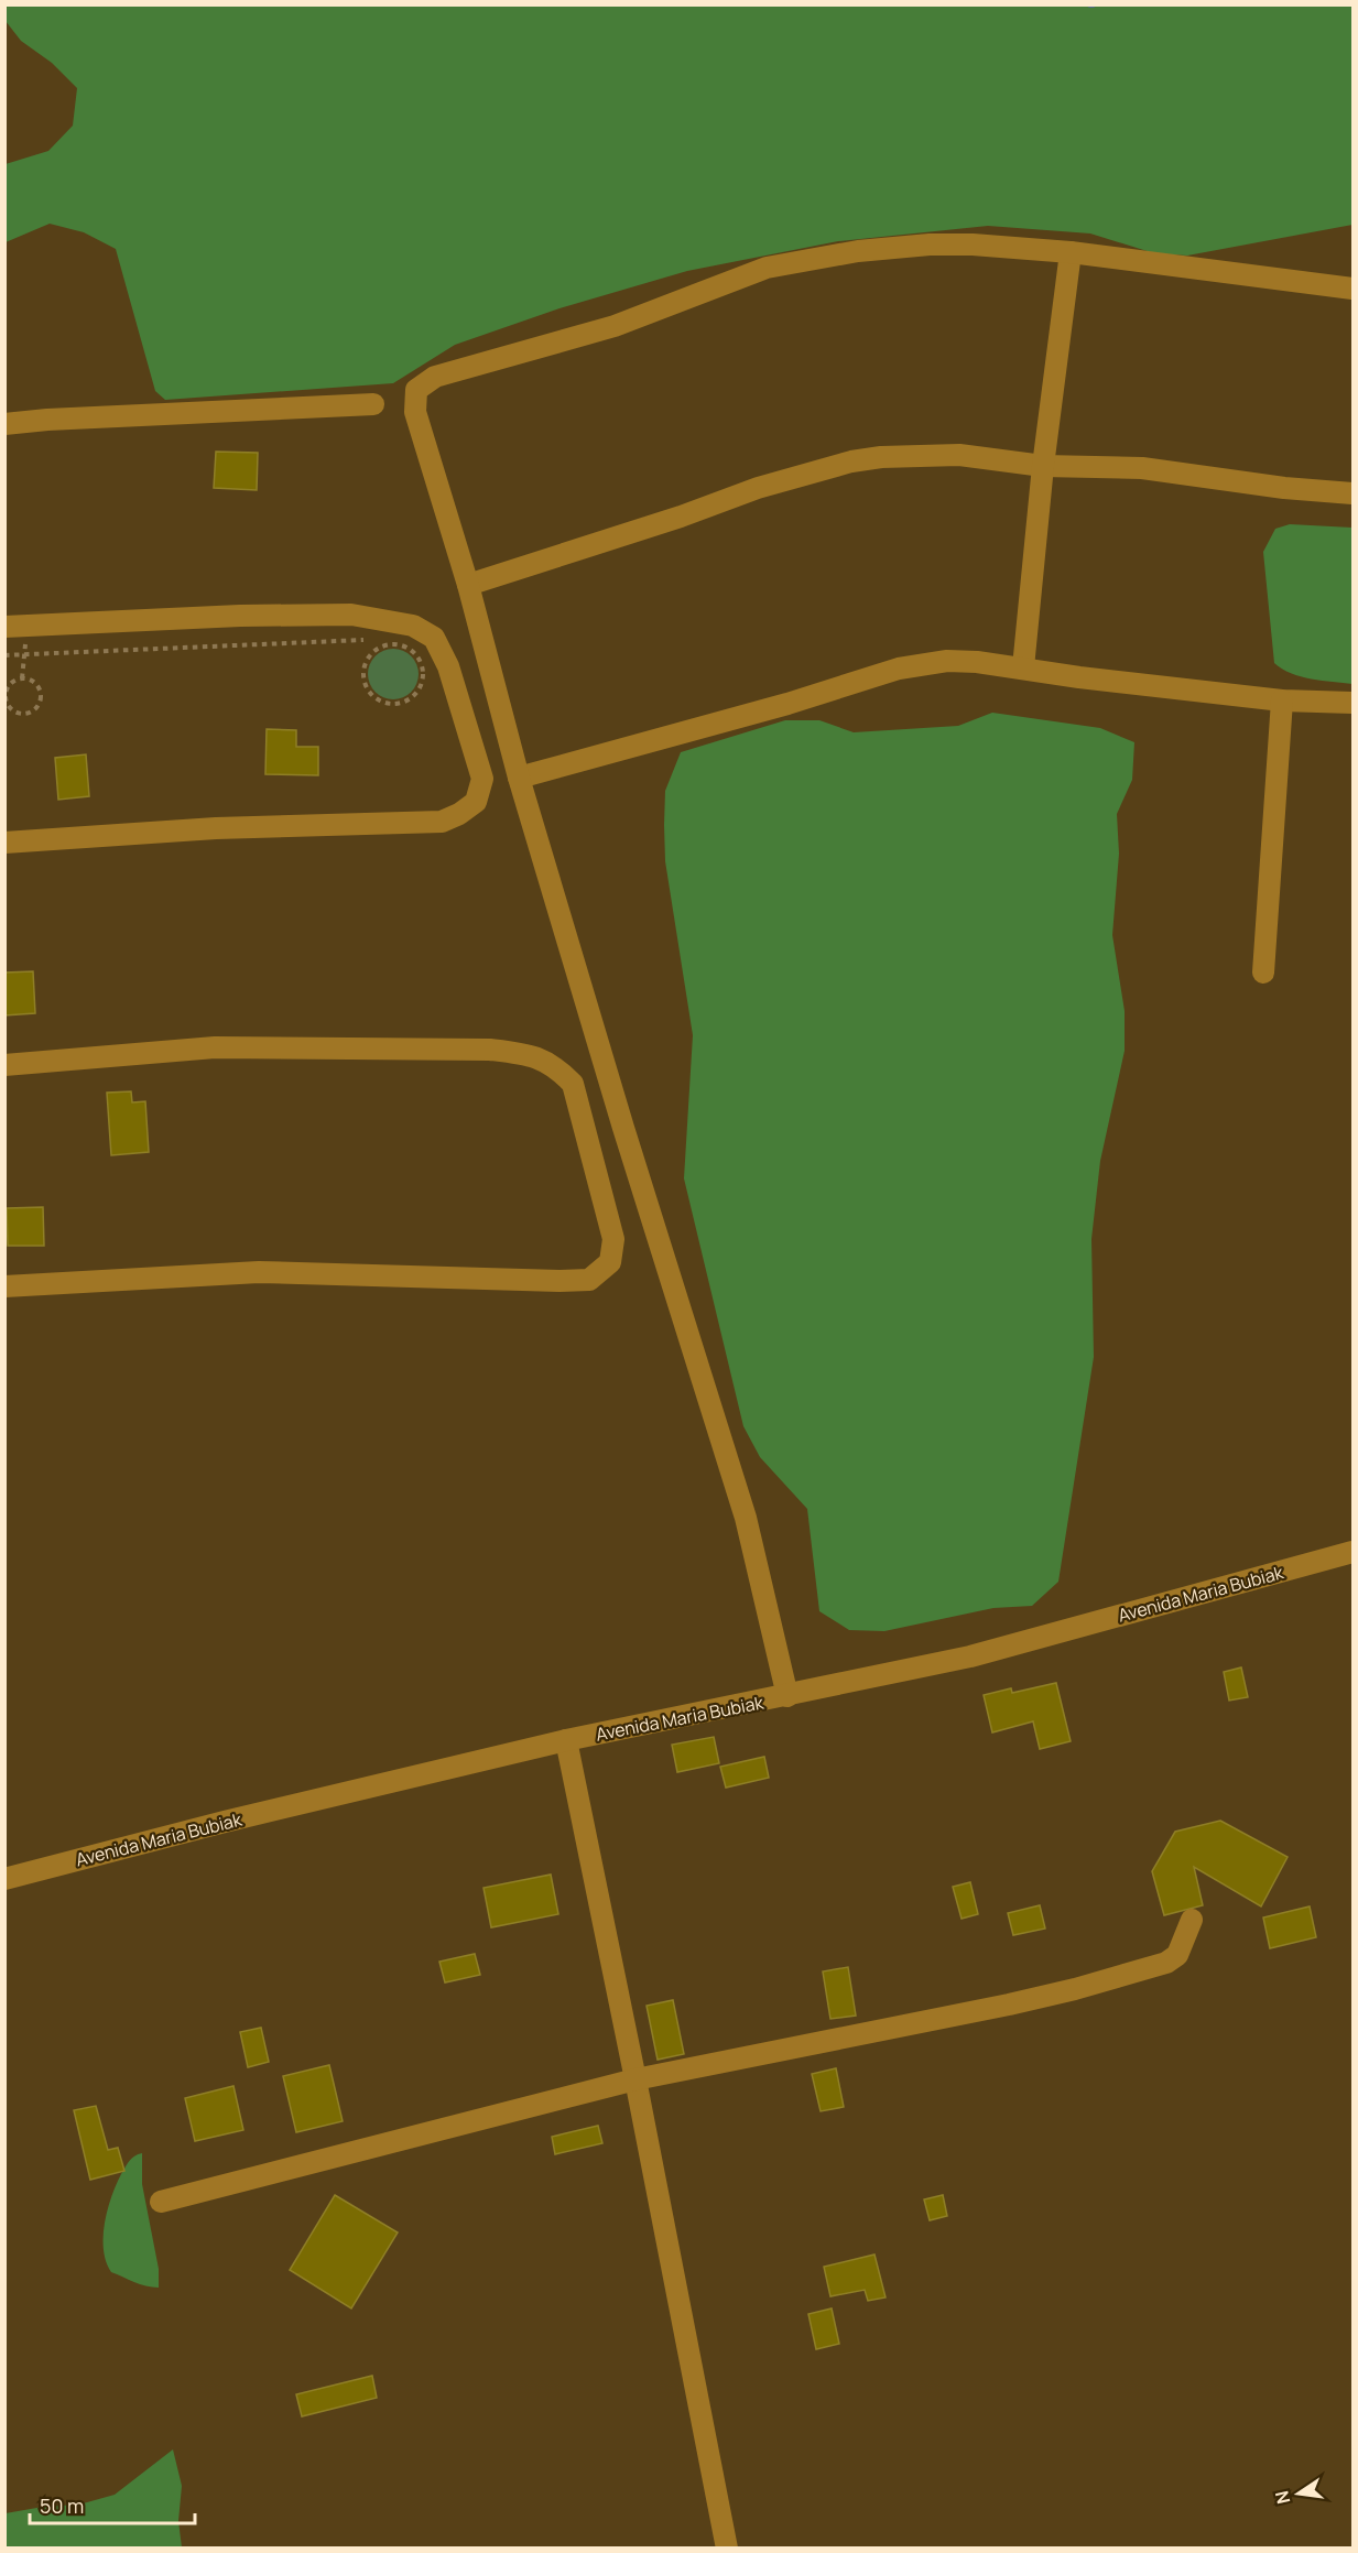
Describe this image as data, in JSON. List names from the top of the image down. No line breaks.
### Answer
{"streets":{"street":["Avenida Maria Bubiak"]},"scale_bar":"50 m","north":"left"}
